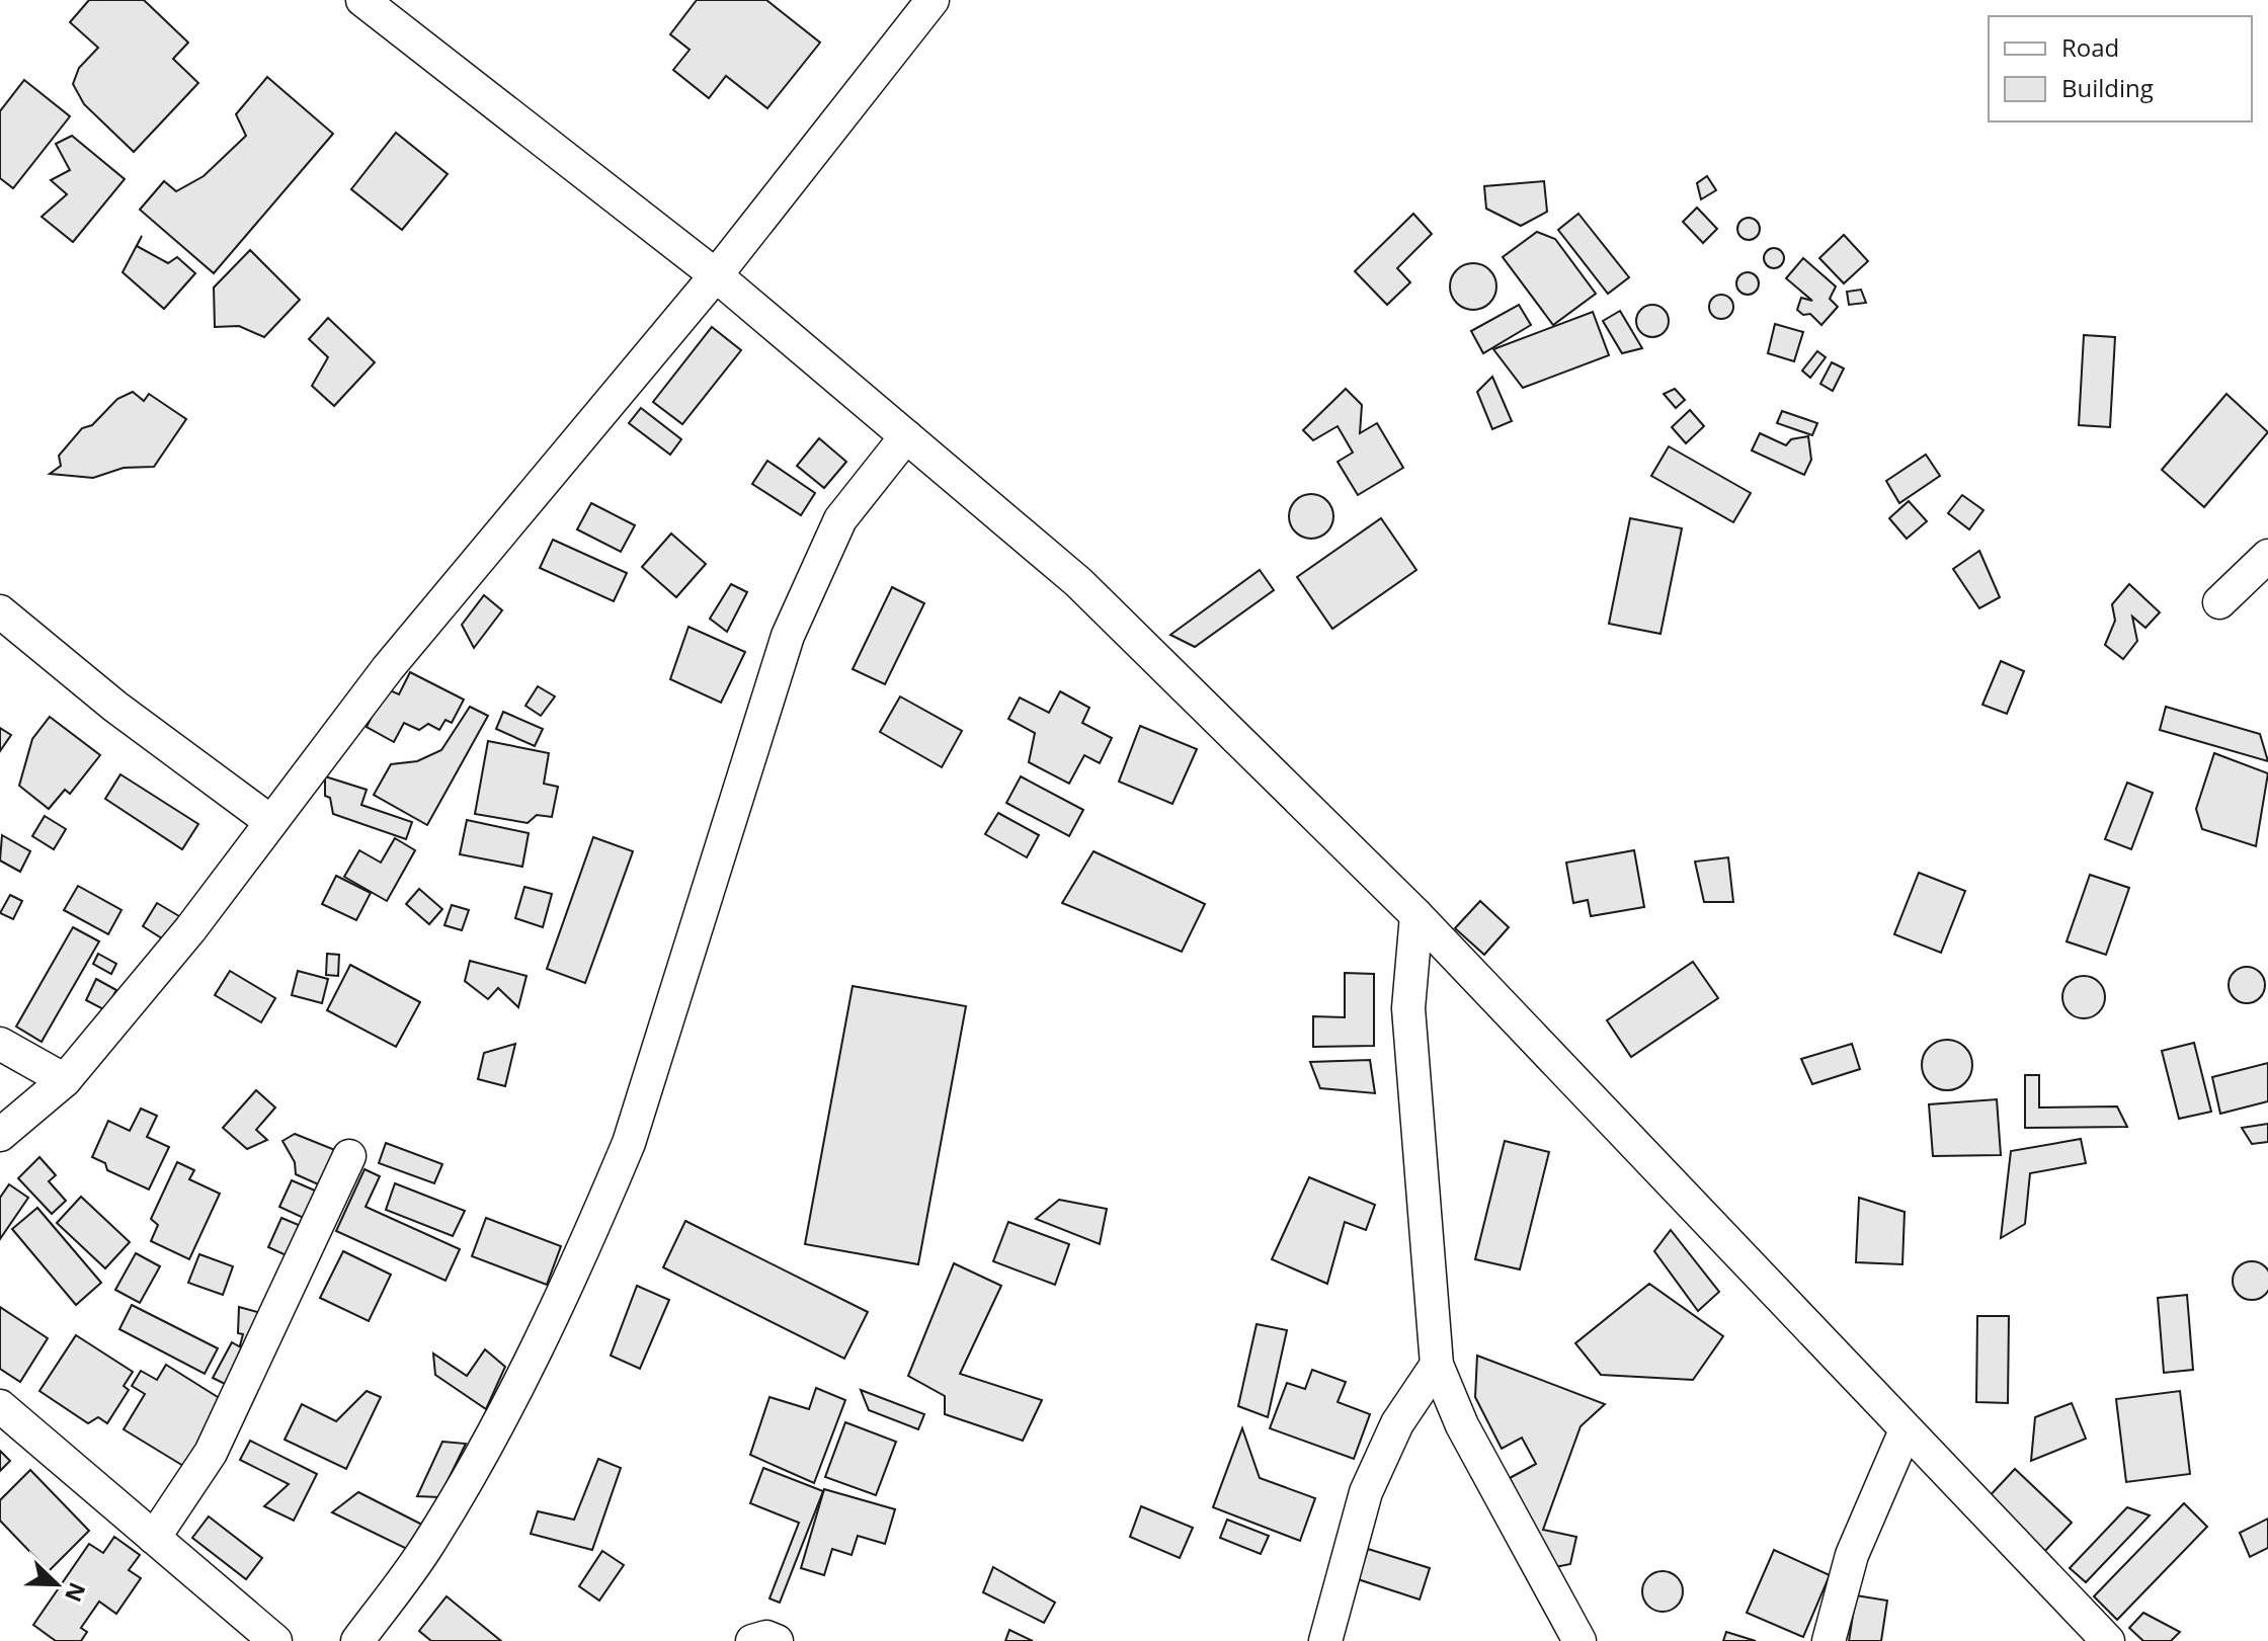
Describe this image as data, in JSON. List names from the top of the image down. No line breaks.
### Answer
{"legend":["Road","Building"],"north":"bottom right"}
